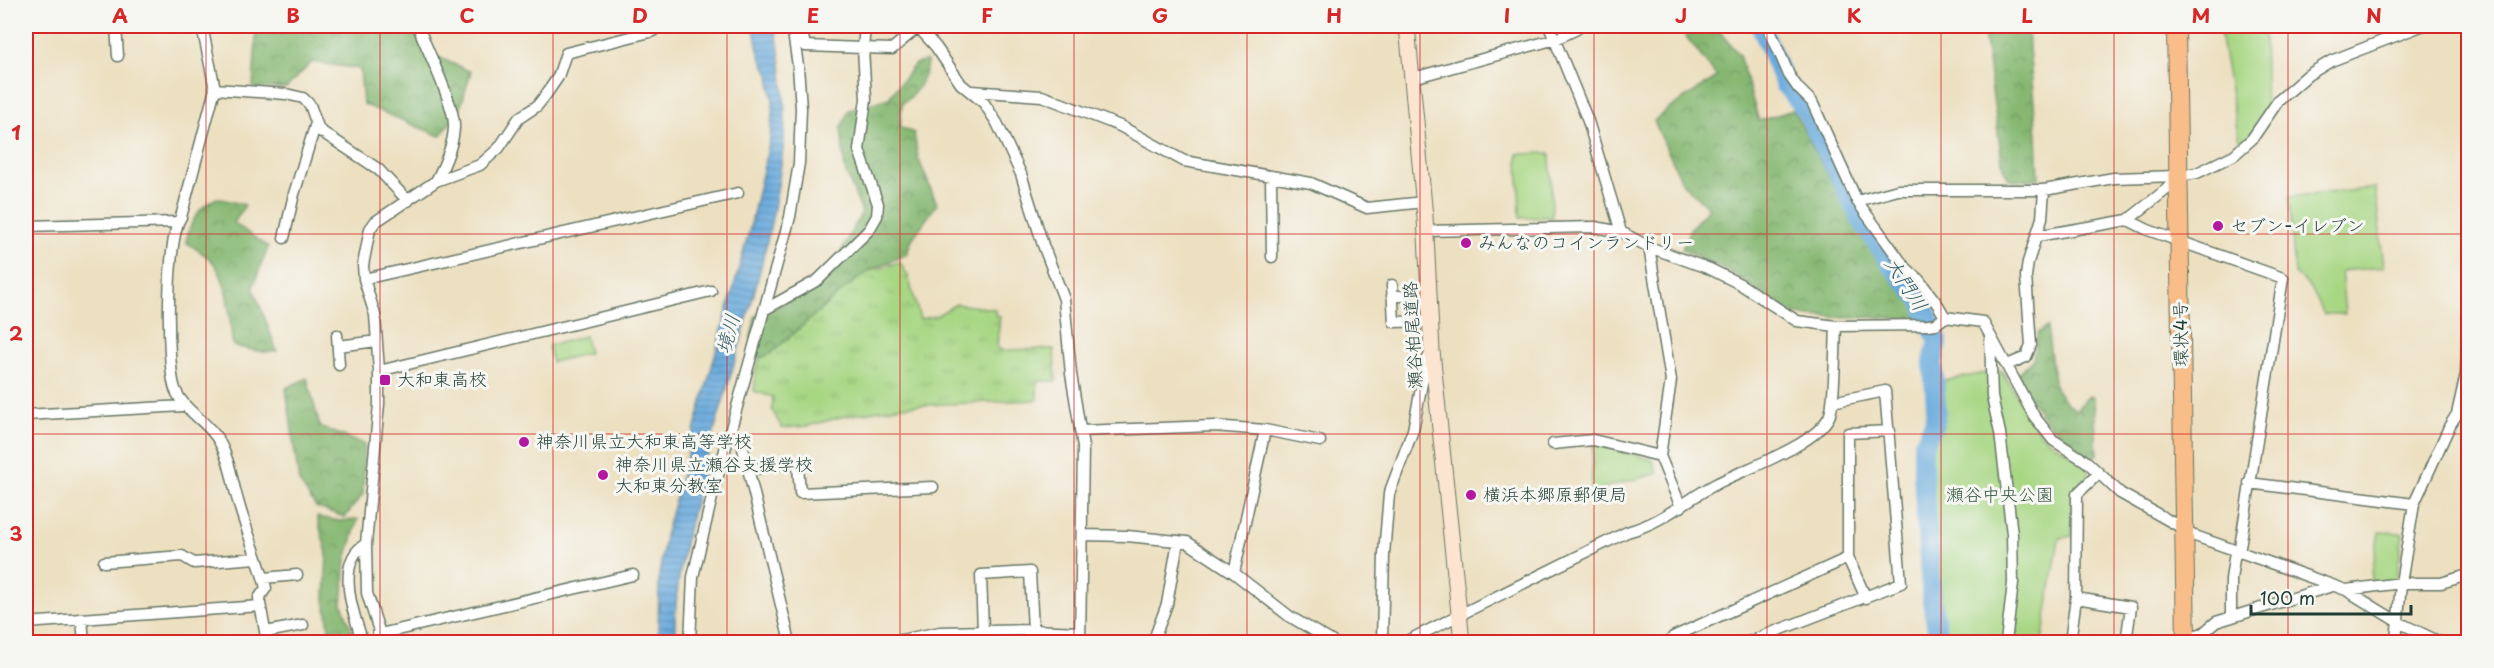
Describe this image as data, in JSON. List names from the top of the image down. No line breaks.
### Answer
{"streets":{"main road":["環状4号","瀬谷柏尾道路"]},"water":["大門川","境川"],"parks":["瀬谷中央公園"],"places":{"other":["セブン-イレブン","みんなのコインランドリー","神奈川県立大和東高等学校","神奈川県立瀬谷支援学校 大和東分教室","横浜本郷原郵便局"],"transit":["大和東高校"]},"scale_bar":"100 m","grid":{"columns":["A","B","C","D","E","F","G","H","I","J","K","L","M","N"],"rows":["1","2","3"]}}
